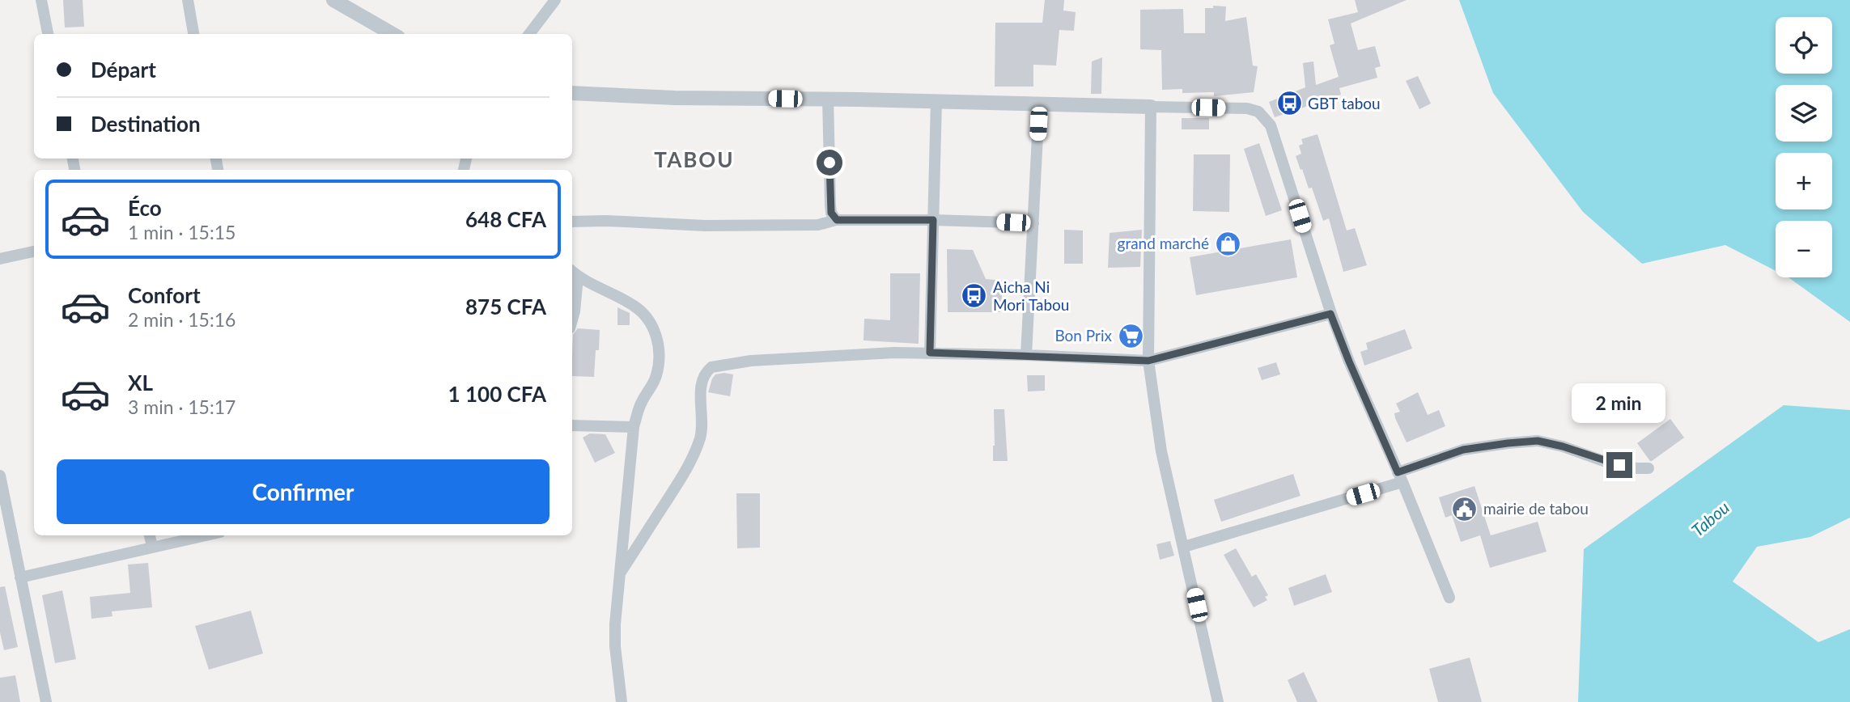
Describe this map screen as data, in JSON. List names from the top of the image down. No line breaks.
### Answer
{"districts":["TABOU"],"water":["Tabou"],"places":{"bus stop":["GBT tabou","Aicha Ni Mori Tabou"],"shop":["grand marché"],"supermarket":["Bon Prix"],"public building":["mairie de tabou"]},"page":{"map_buttons":["+","−"],"banner":["Départ","Destination"],"list":[{"name":"Éco","note":"1 min · 15:15","value":"648 CFA"},{"name":"Confort","note":"2 min · 15:16","value":"875 CFA"},{"name":"XL","note":"3 min · 15:17","value":"1 100 CFA"}],"bubble":"2 min","buttons":"Confirmer"}}
